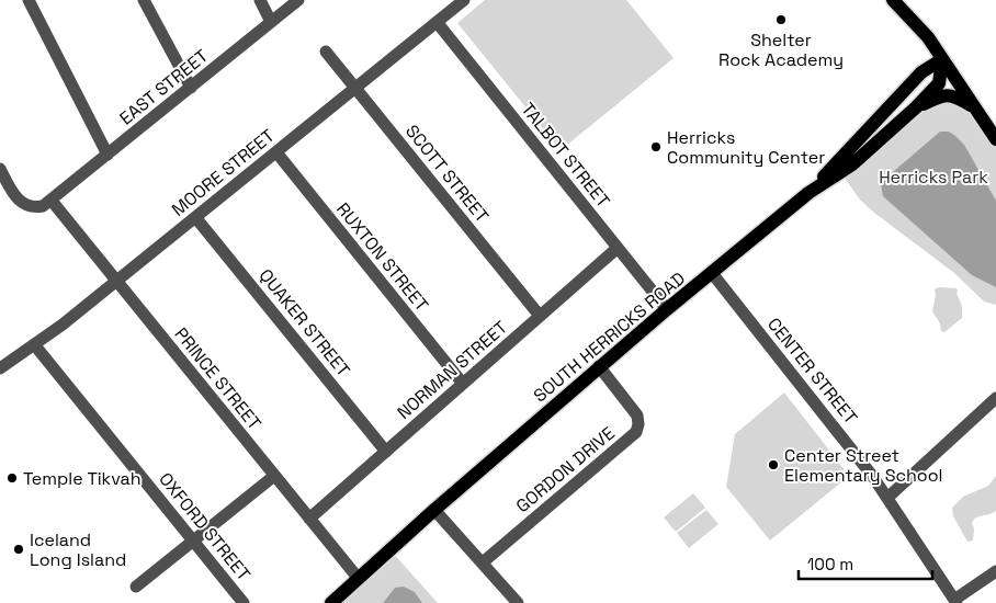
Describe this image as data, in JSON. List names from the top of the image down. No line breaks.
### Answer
{"streets":{"main road":["SOUTH HERRICKS ROAD"],"street":["EAST STREET","TALBOT STREET","MOORE STREET","SCOTT STREET","RUXTON STREET","QUAKER STREET","NORMAN STREET","CENTER STREET","PRINCE STREET","GORDON DRIVE","OXFORD STREET"]},"crossings":[["EAST STREET","PRINCE STREET"],["TALBOT STREET","MOORE STREET"],["TALBOT STREET","SOUTH HERRICKS ROAD"],["TALBOT STREET","NORMAN STREET"],["MOORE STREET","SCOTT STREET"],["MOORE STREET","RUXTON STREET"],["MOORE STREET","QUAKER STREET"],["MOORE STREET","PRINCE STREET"],["MOORE STREET","OXFORD STREET"],["SCOTT STREET","NORMAN STREET"],["RUXTON STREET","NORMAN STREET"],["QUAKER STREET","NORMAN STREET"],["SOUTH HERRICKS ROAD","CENTER STREET"],["SOUTH HERRICKS ROAD","PRINCE STREET"],["SOUTH HERRICKS ROAD","GORDON DRIVE"],["NORMAN STREET","PRINCE STREET"]],"parks":["Herricks Park"],"places":["Shelter Rock Academy","Herricks Community Center","Center Street Elementary School","Temple Tikvah","Iceland Long Island"],"scale_bar":"100 m"}
